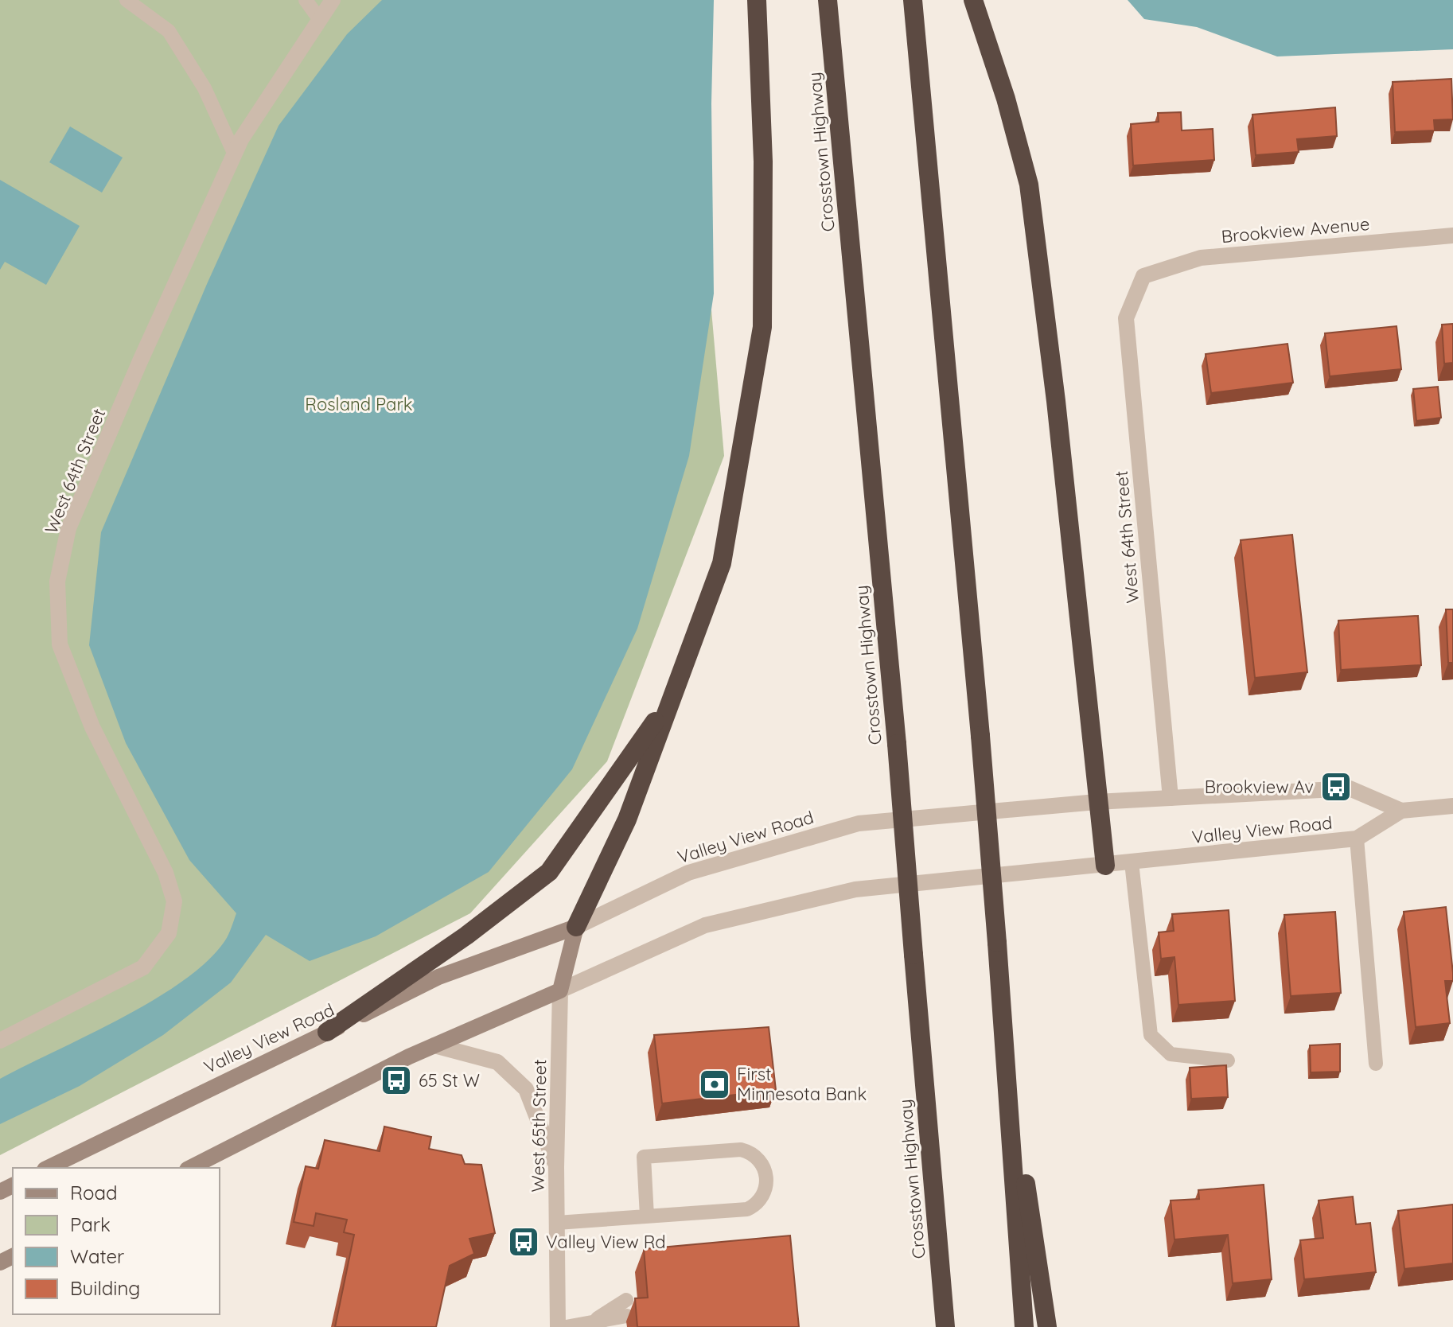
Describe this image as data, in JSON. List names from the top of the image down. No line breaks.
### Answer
{"streets":{"highway":["Crosstown Highway"],"main road":["Valley View Road","West 65th Street"],"street":["Brookview Avenue","West 64th Street"]},"crossings":[["Brookview Avenue","West 64th Street"],["West 64th Street","Valley View Road"],["Valley View Road","West 65th Street"]],"parks":["Rosland Park"],"places":{"bus stop":["Brookview Av","65 St W","Valley View Rd"],"bank":["First Minnesota Bank"]},"legend":["Road","Park","Water","Building"]}
